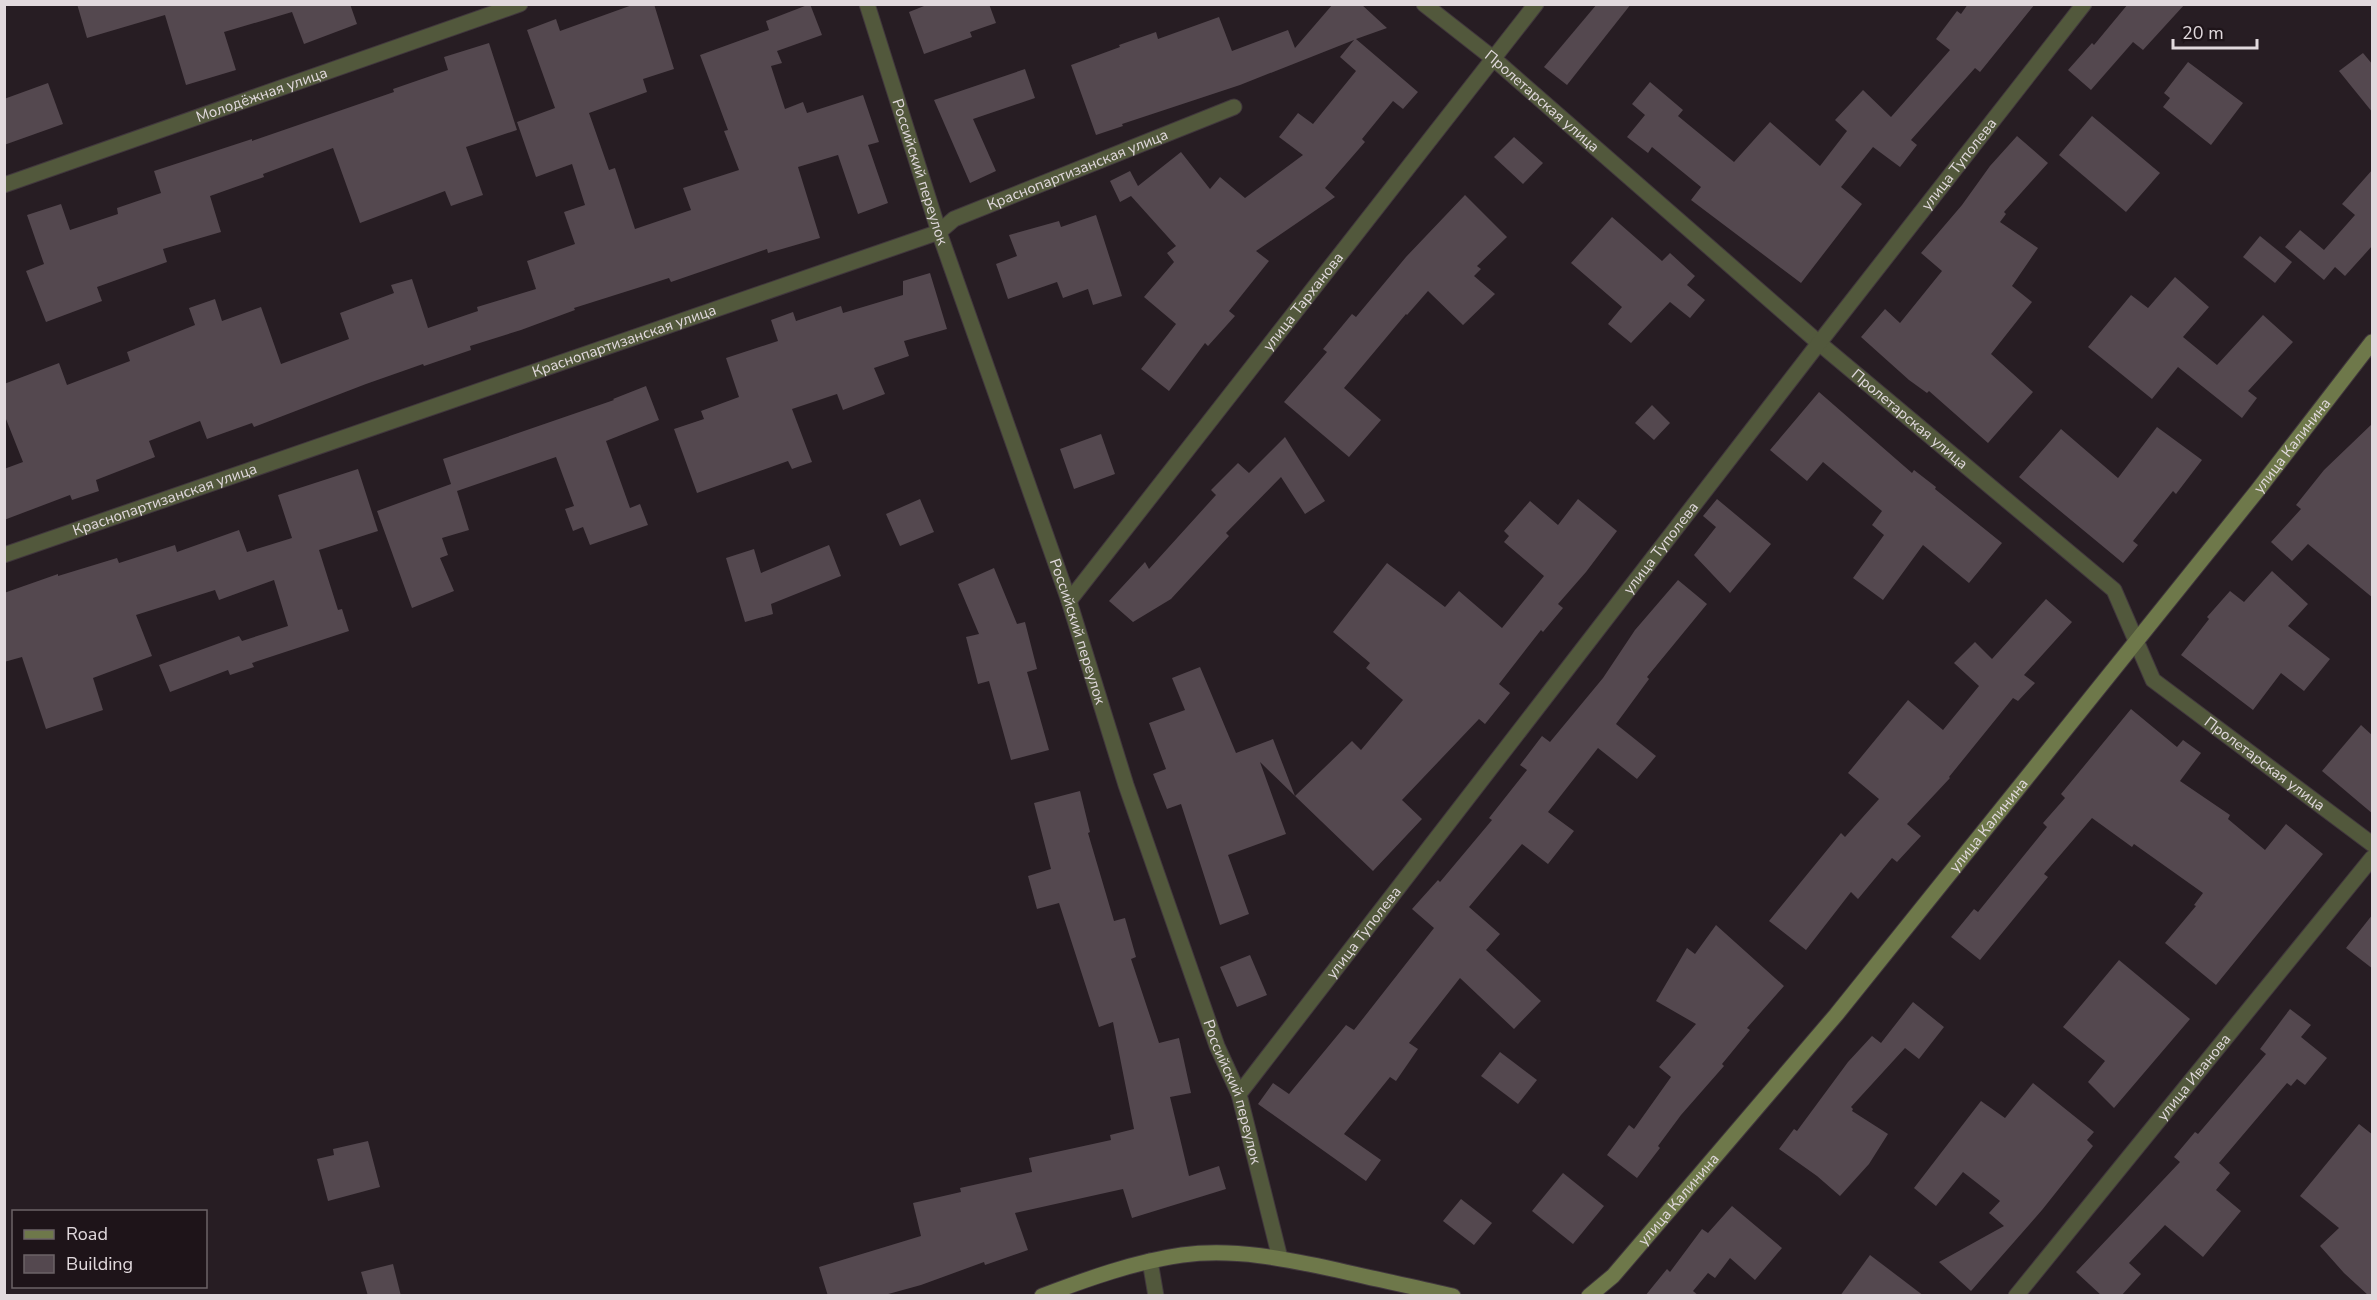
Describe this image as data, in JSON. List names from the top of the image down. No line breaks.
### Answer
{"streets":{"street":["Молодёжная улица","Пролетарская улица","улица Туполева","Краснопартизанская улица","Российский переулок","улица Тарханова","улица Калинина","улица Иванова"]},"crossings":[["Пролетарская улица","улица Туполева"],["Пролетарская улица","улица Тарханова"],["Пролетарская улица","улица Калинина"],["улица Туполева","Российский переулок"],["Краснопартизанская улица","Российский переулок"],["Российский переулок","улица Тарханова"]],"legend":["Road","Building"],"scale_bar":"20 m"}
